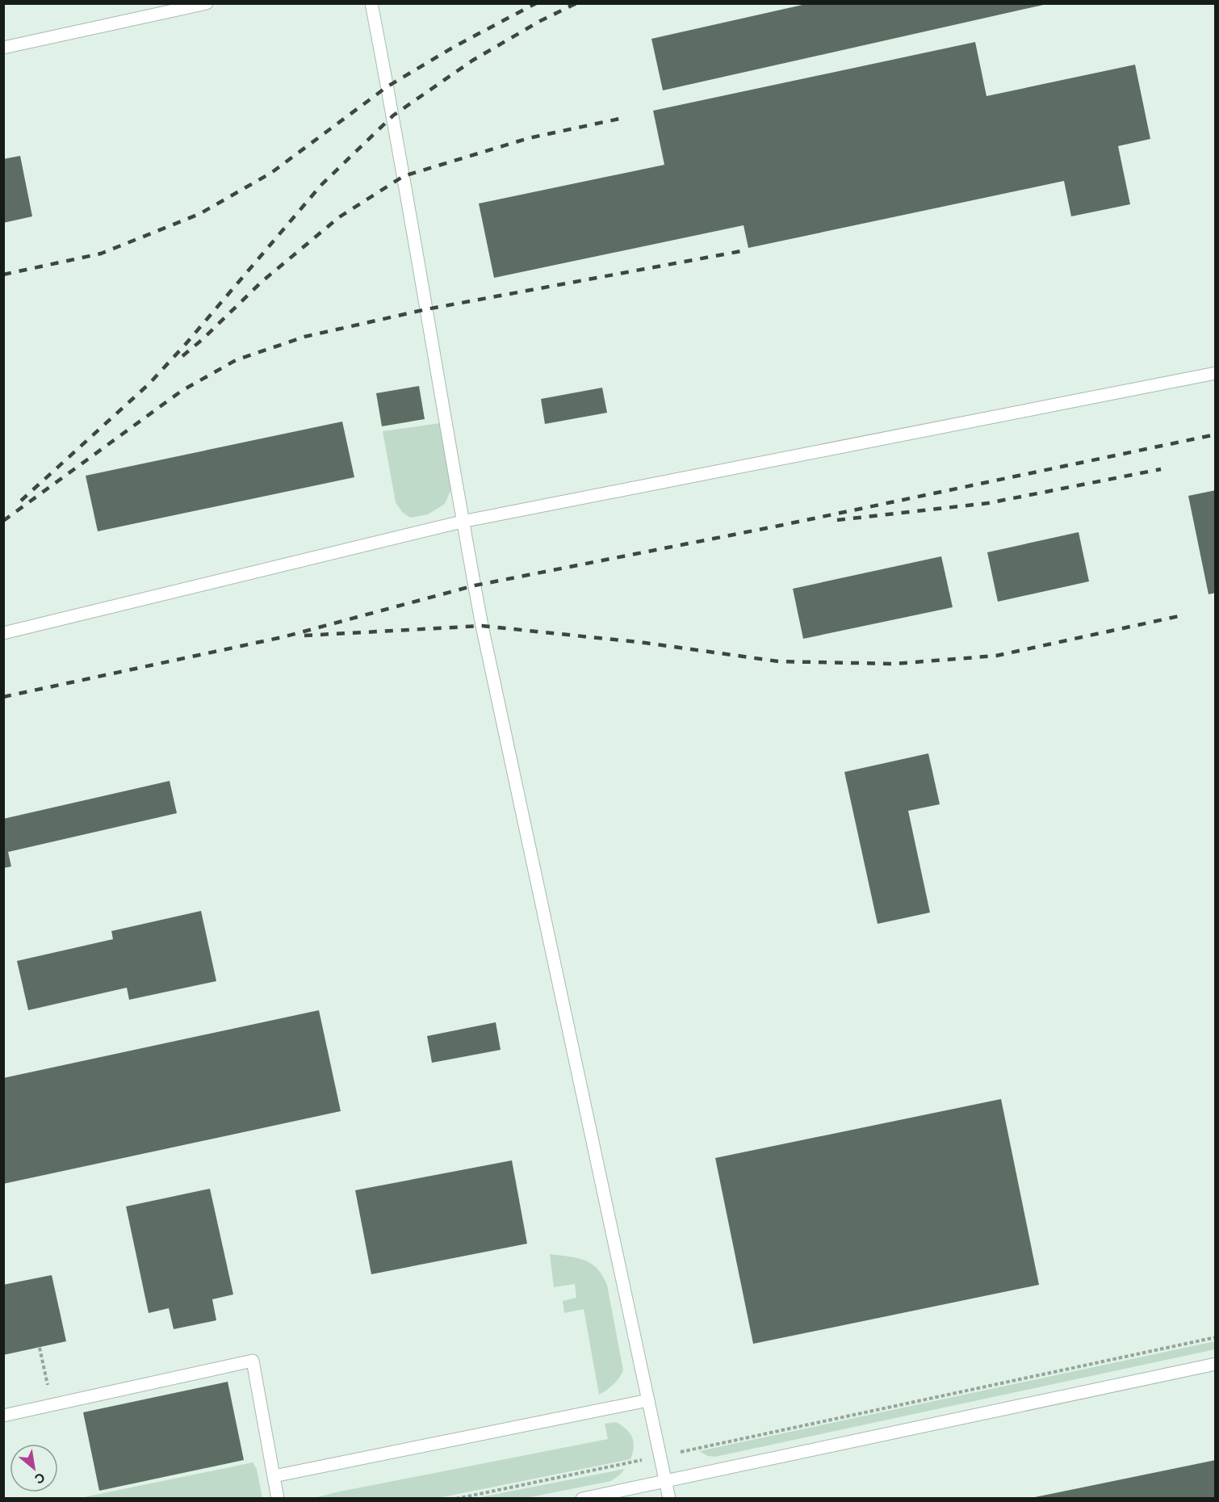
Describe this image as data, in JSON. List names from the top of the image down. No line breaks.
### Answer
{"north":"bottom right"}
